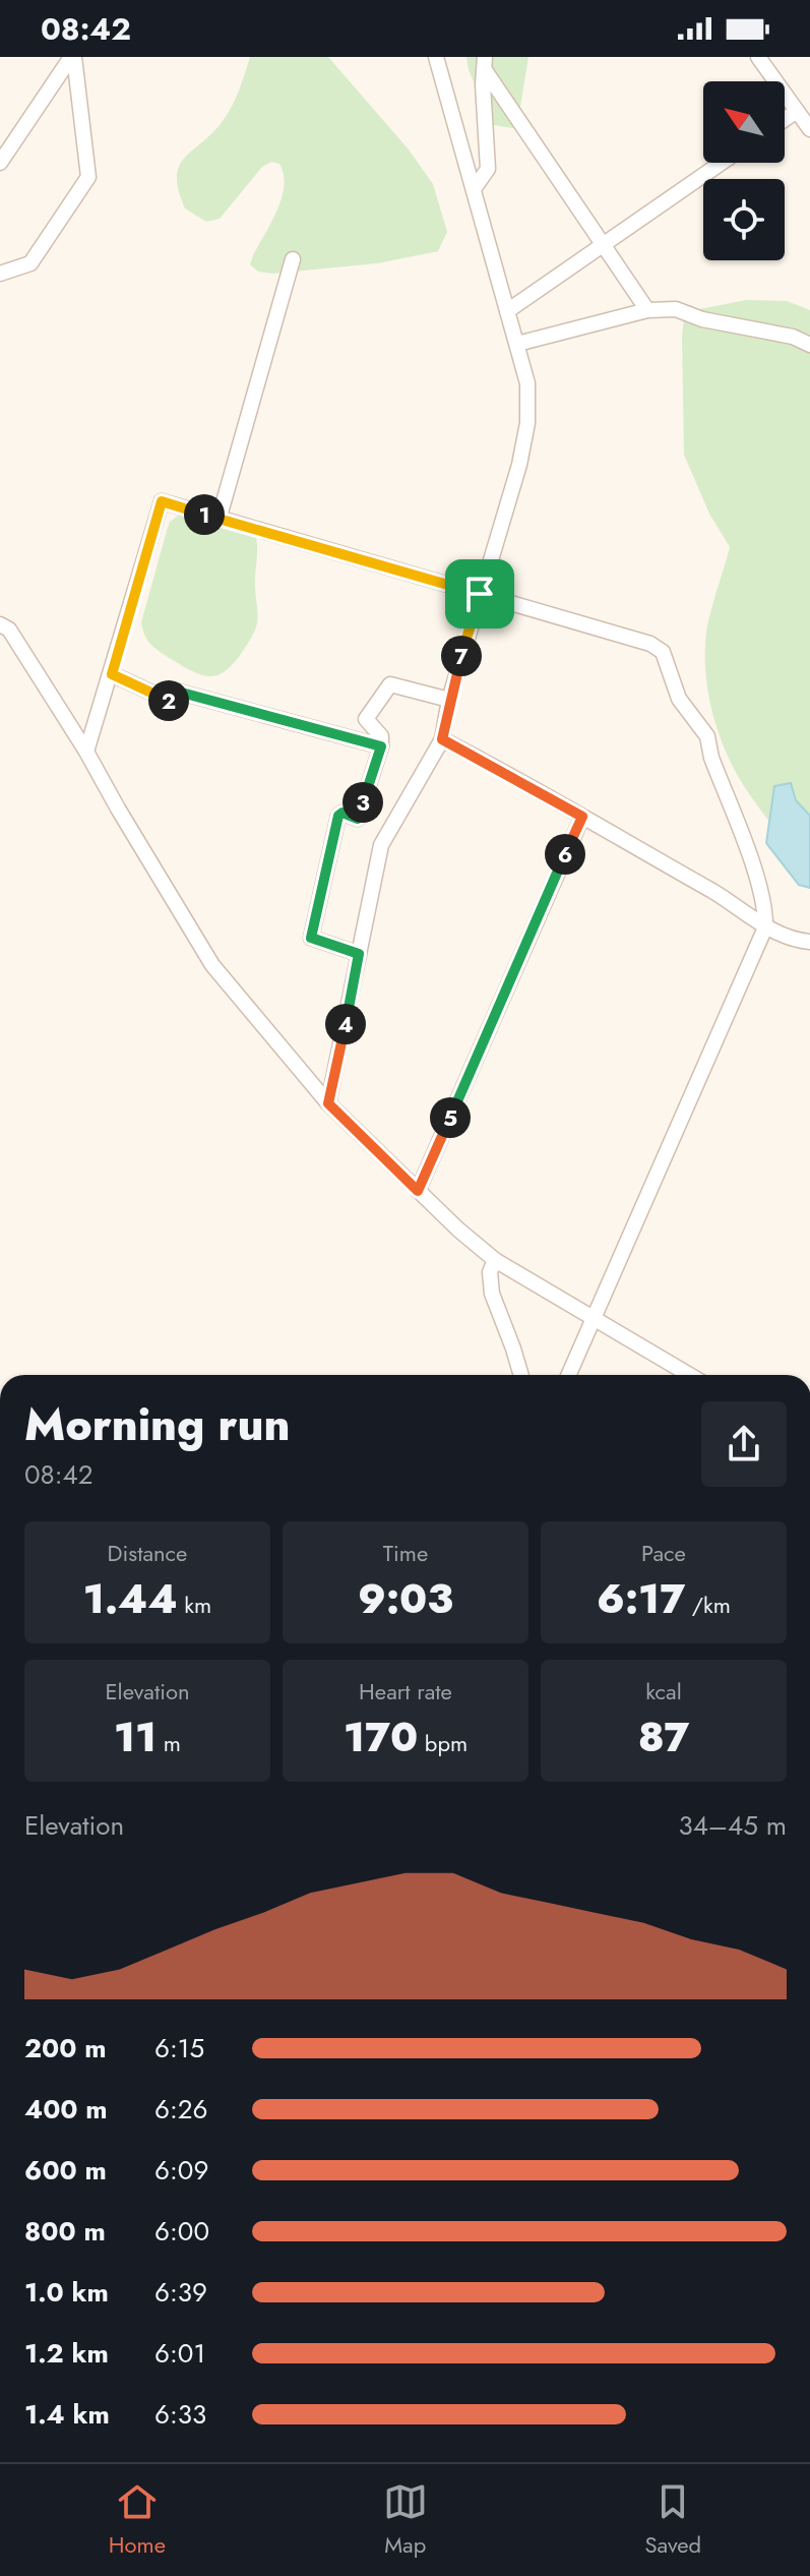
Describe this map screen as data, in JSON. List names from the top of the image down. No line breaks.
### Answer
{"north":"top left","page":{"status":"08:42","pins":["1","7","2","3","6","4","5"],"heading":["Morning run","08:42"],"stats":[["Distance","1.44 km"],["Time","9:03"],["Pace","6:17 /km"],["Elevation","11 m"],["Heart rate","170 bpm"],["kcal","87"]],"chart":["Elevation","34–45 m"],"list":[{"name":"200 m","note":"6:15"},{"name":"400 m","note":"6:26"},{"name":"600 m","note":"6:09"},{"name":"800 m","note":"6:00"},{"name":"1.0 km","note":"6:39"},{"name":"1.2 km","note":"6:01"},{"name":"1.4 km","note":"6:33"}],"tabs":["Home","Map","Saved"]}}
